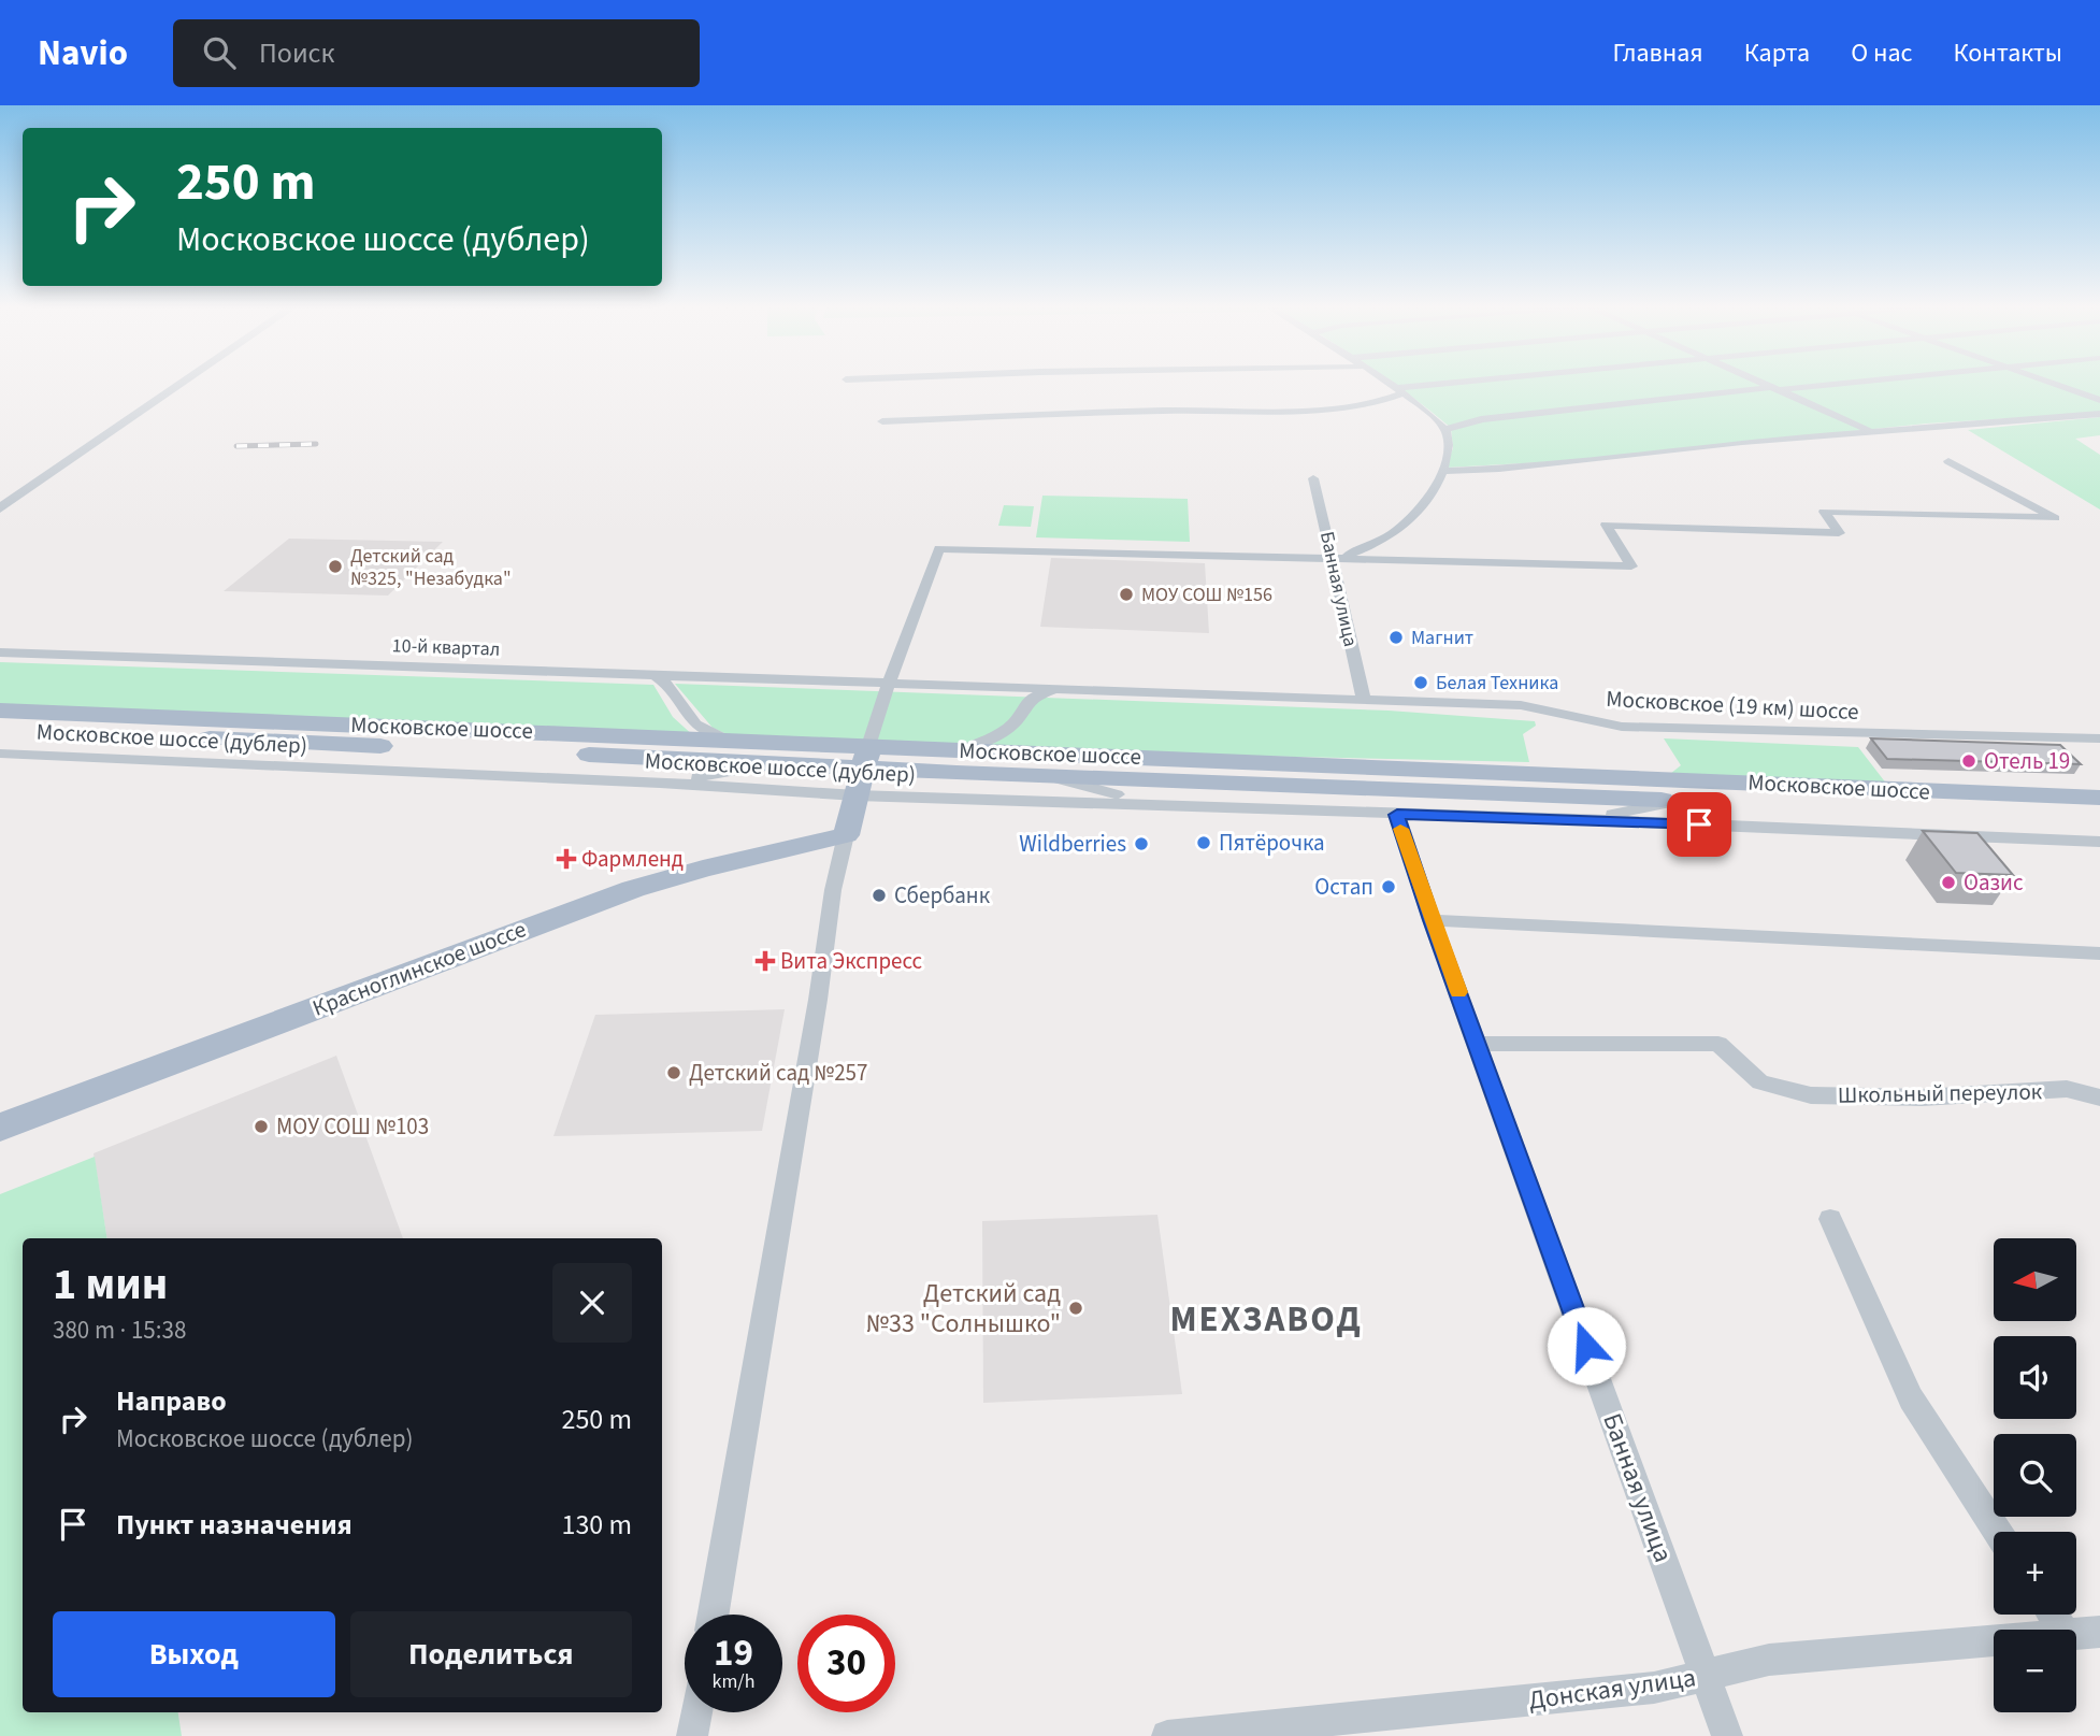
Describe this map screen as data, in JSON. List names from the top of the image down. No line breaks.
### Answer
{"streets":{"main road":["Московское шоссе","Красноглинское шоссе"],"street":["Банная улица","10-й квартал","Московское (19 км) шоссе","Московское шоссе (дублер)","Школьный переулок","Донская улица"]},"crossings":[["Банная улица","Московское (19 км) шоссе"],["Банная улица","Московское шоссе (дублер)"],["Банная улица","Школьный переулок"],["Банная улица","Донская улица"],["10-й квартал","Московское (19 км) шоссе"]],"districts":["МЕХЗАВОД"],"places":{"other":["Детский сад №325, \"Незабудка\"","МОУ СОШ №156","Магнит","Белая Техника","Отель 19","Пятёрочка","Wildberries","Оазис","Остап","Сбербанк","Детский сад №257","МОУ СОШ №103","Детский сад №33 \"Солнышко\""],"health":["Фармленд","Вита Экспресс"]},"north":"left","page":{"header":"Navio","search":"Поиск","nav":["Главная","Карта","О нас","Контакты"],"turn":["250 m","Московское шоссе (дублер)"],"map_buttons":["+","−"],"heading":["1 мин","380 m · 15:38"],"list":[{"name":"Направо","note":"Московское шоссе (дублер)","value":"250 m"},{"name":"Пункт назначения","value":"130 m"}],"buttons":["Выход","Поделиться"],"speed":"19 km/h","limit":"30"}}
